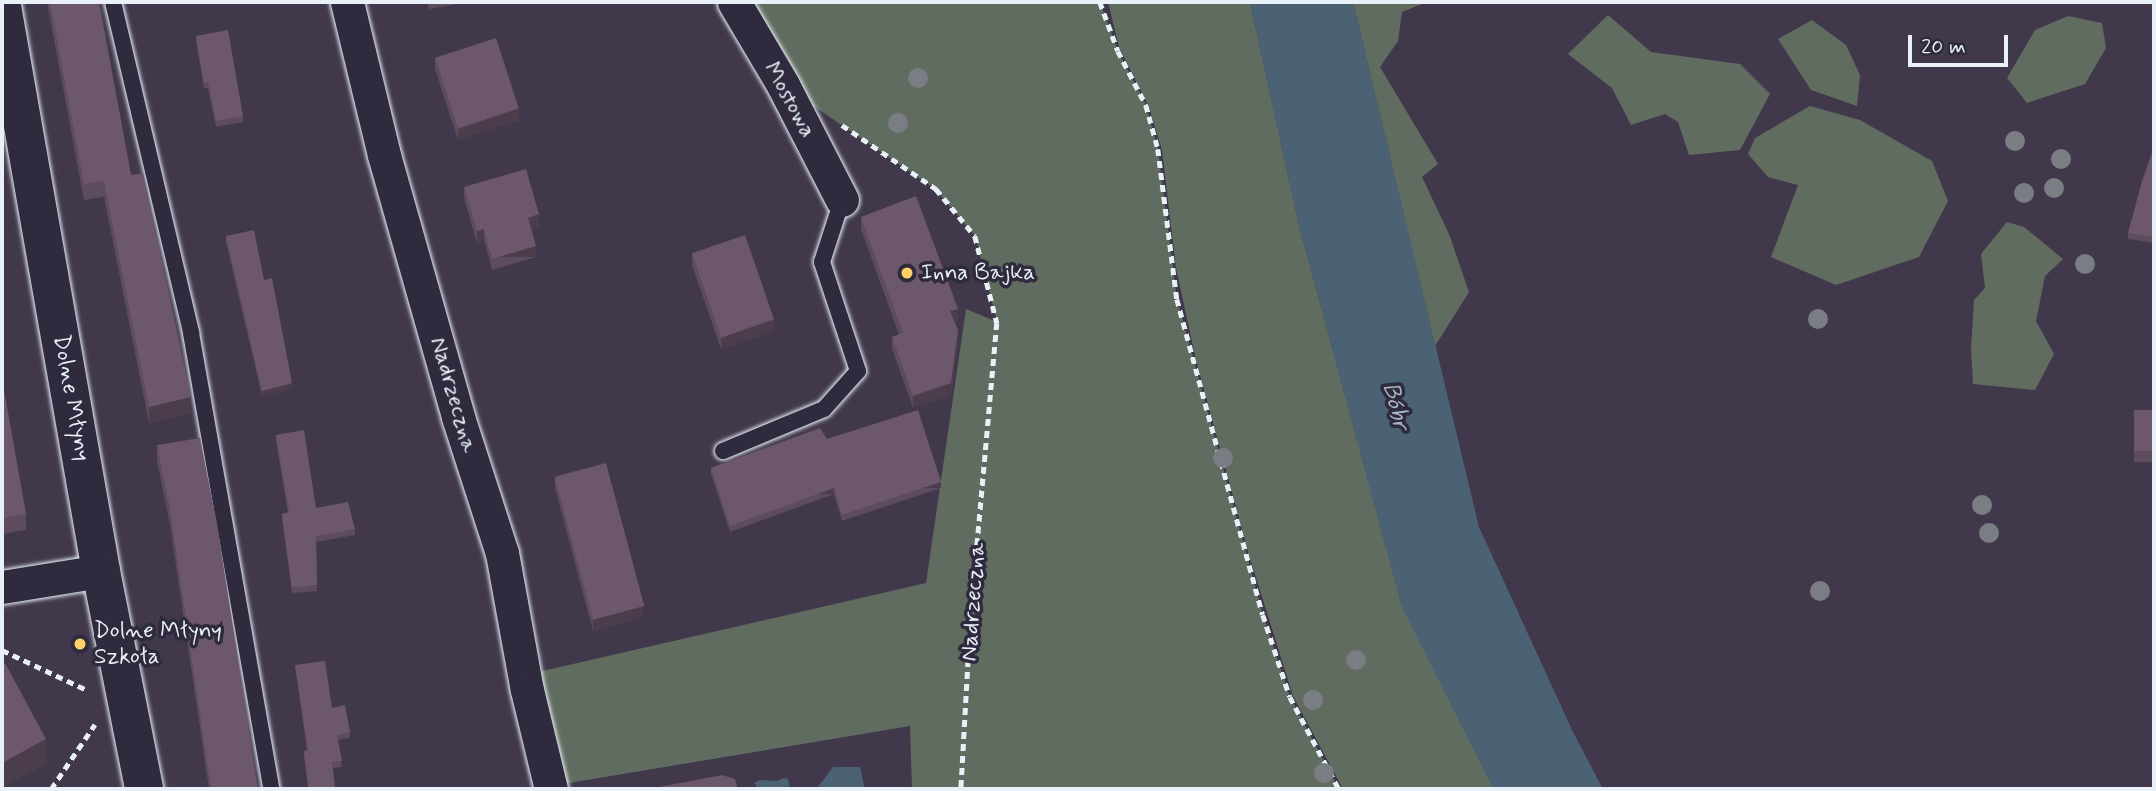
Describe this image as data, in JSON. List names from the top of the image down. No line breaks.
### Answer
{"streets":{"street":["Mostowa","Nadrzeczna","Dolne Młyny"]},"water":["Bóbr"],"places":["Inna Bajka","Dolne Młyny Szkoła"],"scale_bar":"20 m"}
